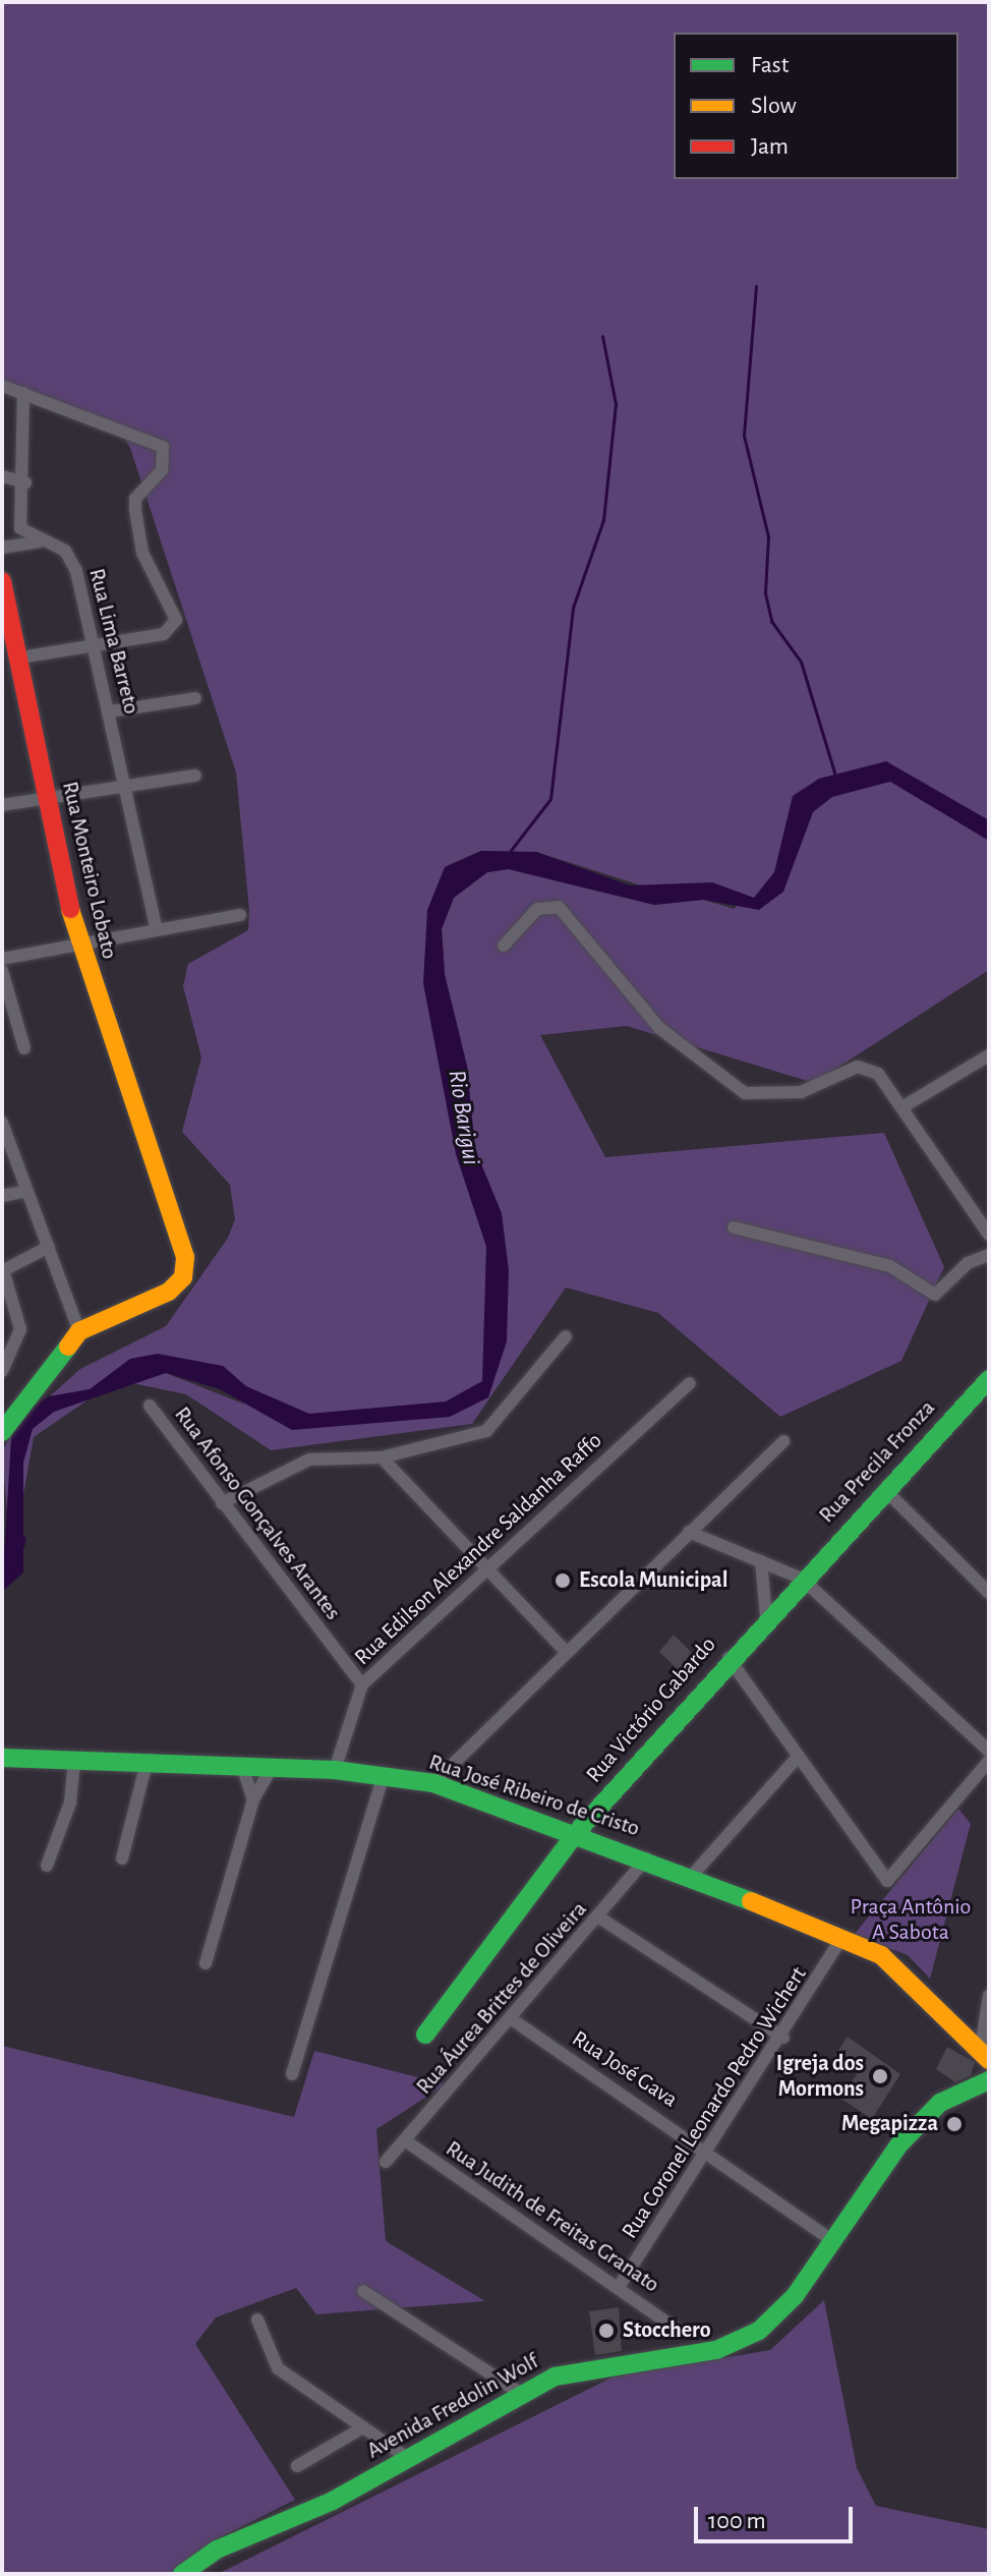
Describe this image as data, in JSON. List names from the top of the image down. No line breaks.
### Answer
{"streets":{"street":["Rua Lima Barreto","Rua Monteiro Lobato","Rua Precila Fronza","Rua Afonso Gonçalves Arantes","Rua Edilson Alexandre Saldanha Raffo","Rua Victório Gabardo","Rua José Ribeiro de Cristo","Rua Áurea Brittes de Oliveira","Rua José Gava","Rua Coronel Leonardo Pedro Wichert","Rua Judith de Freitas Granato","Avenida Fredolin Wolf"]},"crossings":[["Rua Precila Fronza","Rua Victório Gabardo"],["Rua Afonso Gonçalves Arantes","Rua Edilson Alexandre Saldanha Raffo"],["Rua Edilson Alexandre Saldanha Raffo","Rua José Ribeiro de Cristo"],["Rua Victório Gabardo","Rua José Ribeiro de Cristo"],["Rua José Ribeiro de Cristo","Rua Áurea Brittes de Oliveira"],["Rua José Ribeiro de Cristo","Rua Coronel Leonardo Pedro Wichert"],["Rua Áurea Brittes de Oliveira","Rua José Gava"],["Rua Áurea Brittes de Oliveira","Rua Judith de Freitas Granato"],["Rua José Gava","Rua Coronel Leonardo Pedro Wichert"],["Rua José Gava","Avenida Fredolin Wolf"],["Rua Coronel Leonardo Pedro Wichert","Rua Judith de Freitas Granato"]],"water":["Rio Barigui"],"parks":["Praça Antônio A Sabota"],"places":["Escola Municipal","Igreja dos Mormons","Megapizza","Stocchero"],"legend":["Fast","Slow","Jam"],"scale_bar":"100 m"}
